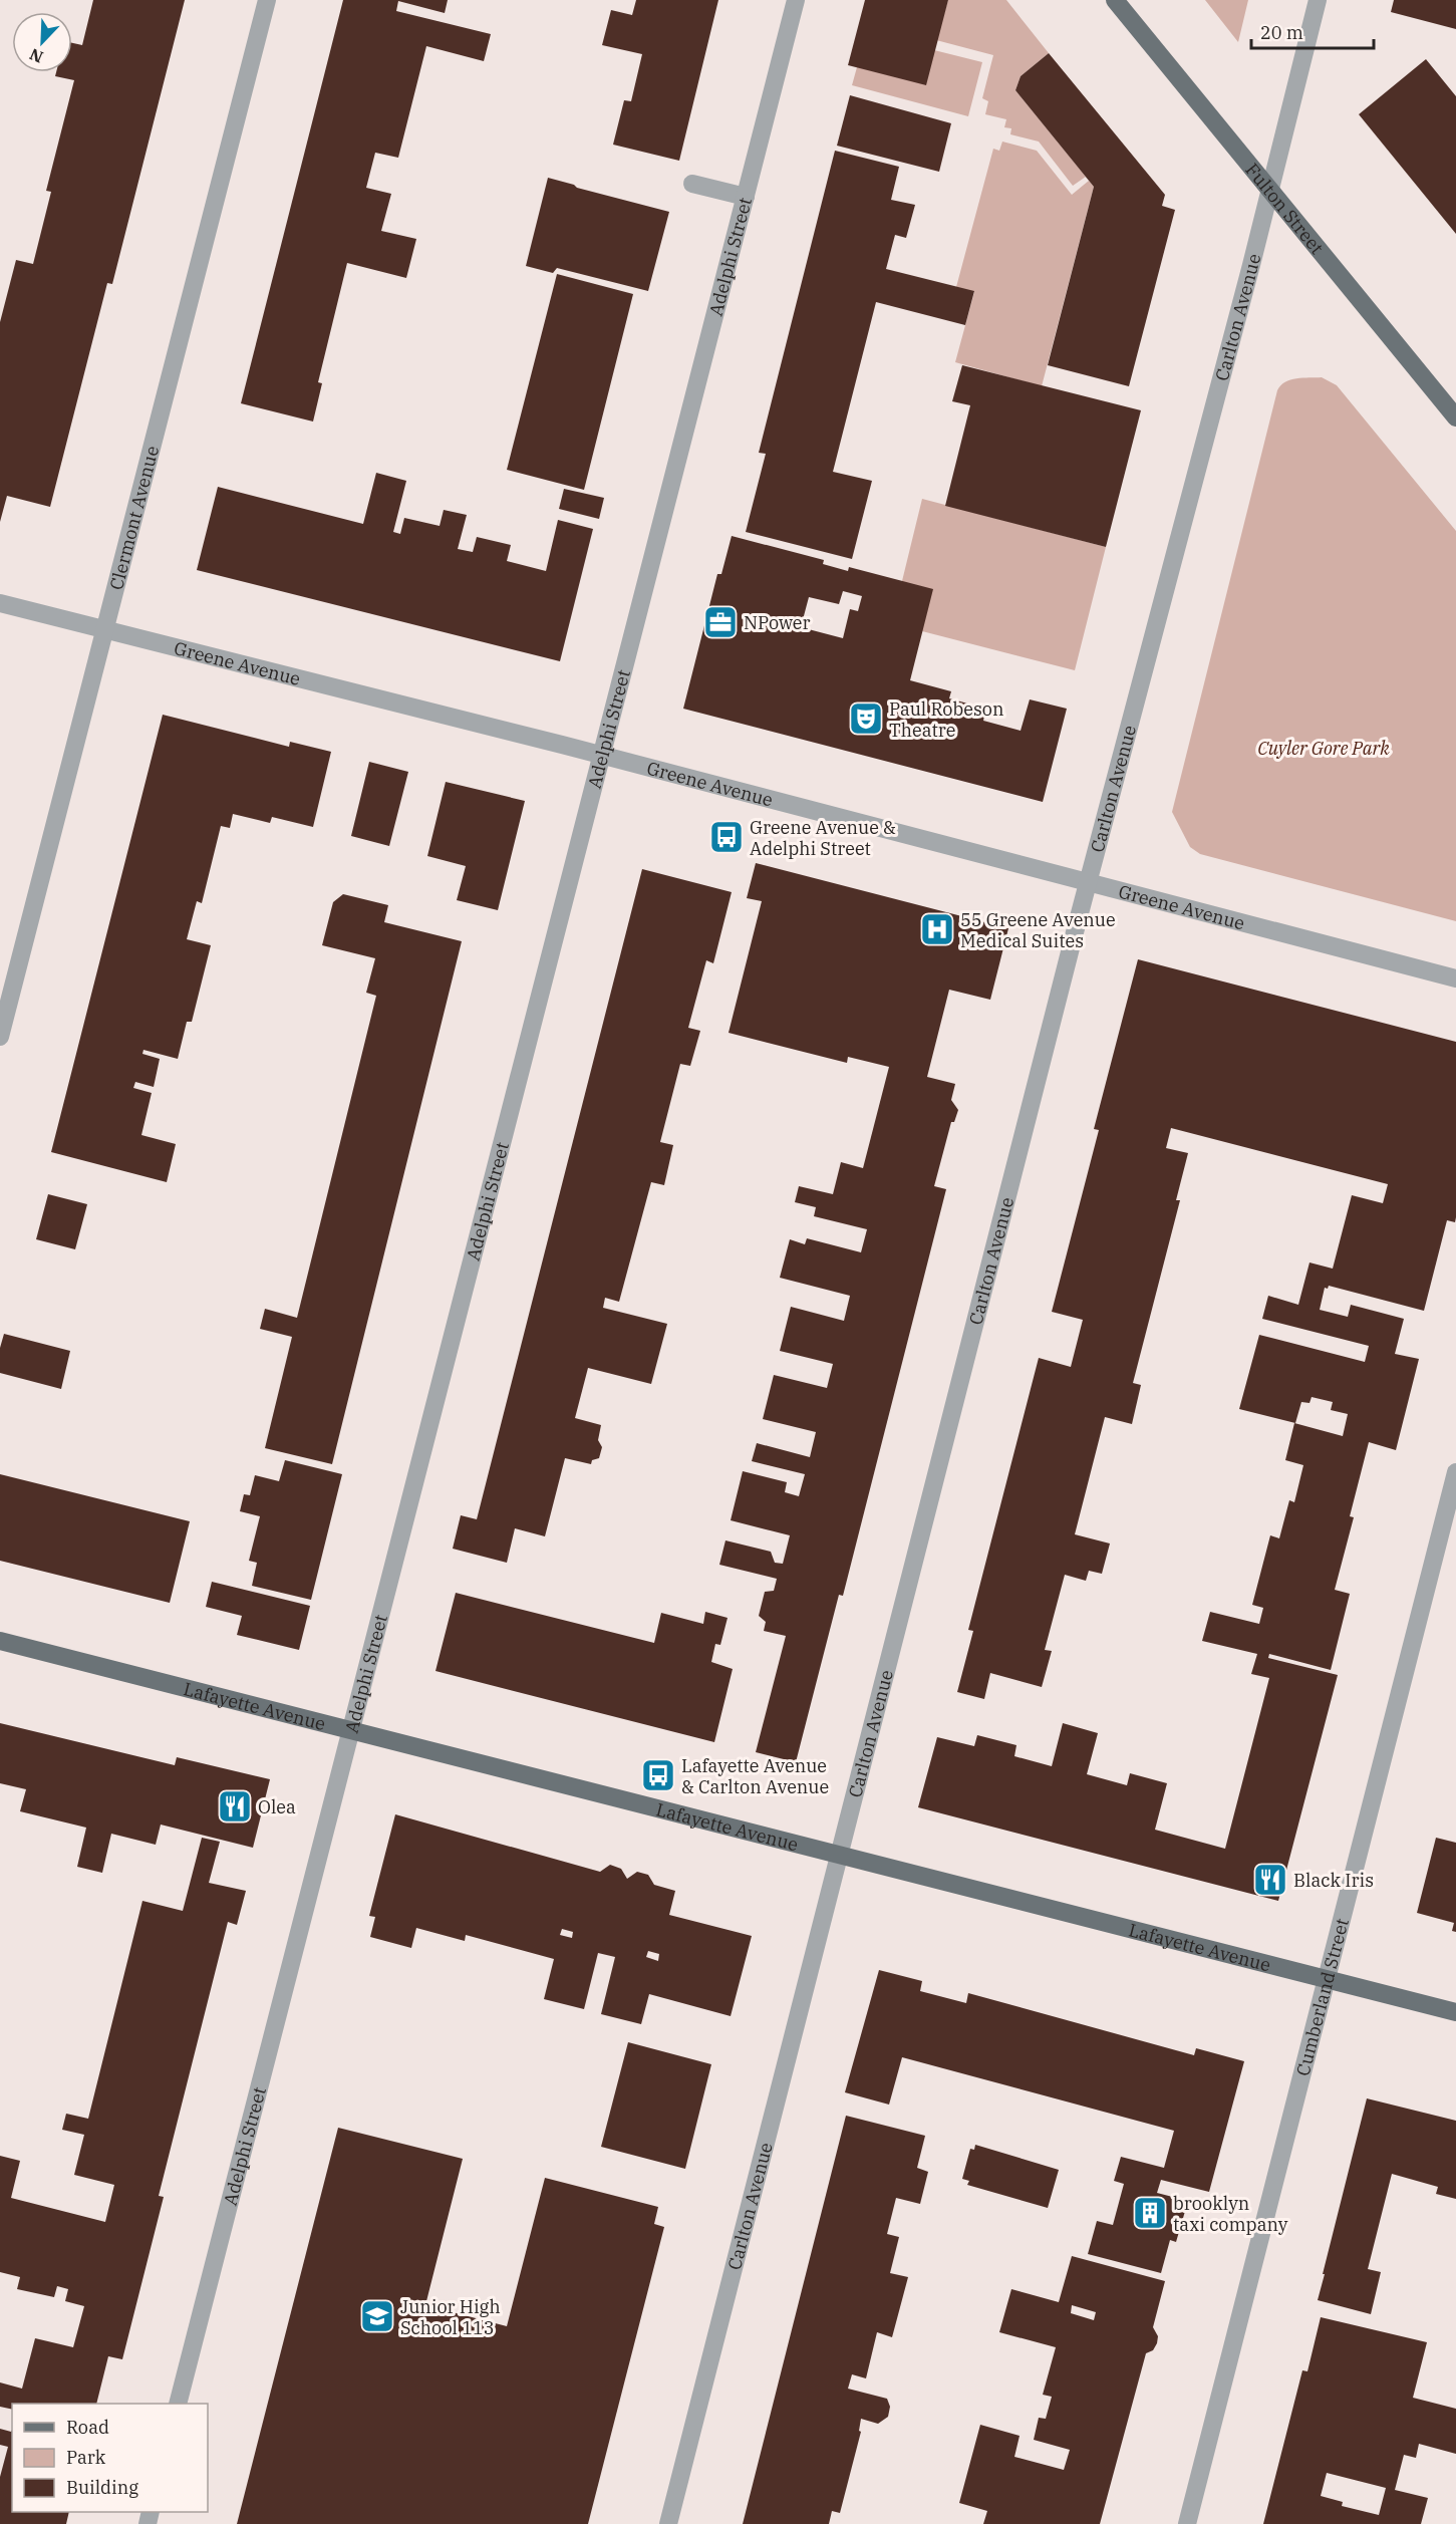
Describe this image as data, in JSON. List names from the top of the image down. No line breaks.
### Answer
{"streets":{"main road":["Fulton Street","Lafayette Avenue"],"street":["Adelphi Street","Carlton Avenue","Clermont Avenue","Greene Avenue","Cumberland Street"]},"crossings":[["Fulton Street","Carlton Avenue"],["Adelphi Street","Greene Avenue"],["Adelphi Street","Lafayette Avenue"],["Carlton Avenue","Greene Avenue"],["Carlton Avenue","Lafayette Avenue"],["Clermont Avenue","Greene Avenue"],["Lafayette Avenue","Cumberland Street"]],"parks":["Cuyler Gore Park"],"places":{"office":["NPower"],"theatre":["Paul Robeson Theatre"],"bus stop":["Greene Avenue & Adelphi Street","Lafayette Avenue & Carlton Avenue"],"hospital":["55 Greene Avenue Medical Suites"],"restaurant":["Olea","Black Iris"],"building":["brooklyn taxi company"],"school or university":["Junior High School 113"]},"legend":["Road","Park","Building"],"scale_bar":"20 m","north":"bottom left"}
